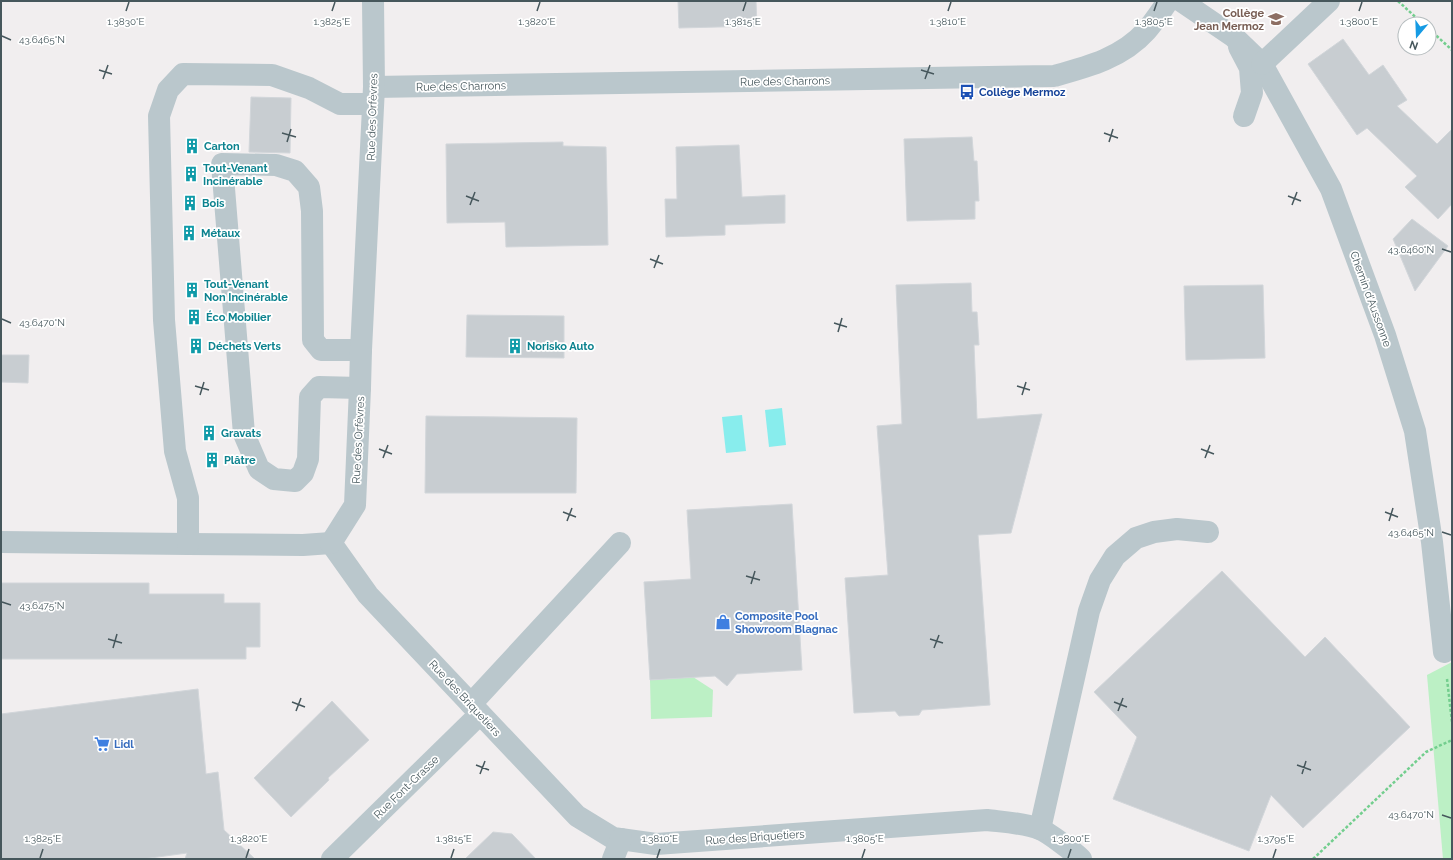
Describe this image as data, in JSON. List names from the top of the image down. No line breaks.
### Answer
{"streets":{"street":["Rue des Charrons","Rue des Orfèvres","Chemin d'Aussonne","Rue des Briquetiers","Rue Font-Grasse"]},"crossings":[["Rue des Charrons","Rue des Orfèvres"],["Rue des Orfèvres","Rue des Briquetiers"],["Rue des Briquetiers","Rue Font-Grasse"]],"places":{"school or university":["Collège Jean Mermoz"],"bus stop":["Collège Mermoz"],"building":["Carton","Tout-Venant Incinérable","Bois","Métaux","Tout-Venant Non Incinérable","Éco Mobilier","Déchets Verts","Norisko Auto","Gravats","Plâtre"],"shop":["Composite Pool Showroom Blagnac"],"supermarket":["Lidl"]},"north":"bottom","coordinates":["1.3830°E","1.3825°E","1.3820°E","1.3810°E","1.3800°E","1.3815°E","1.3805°E","43.6465°N","43.6460°N","43.6470°N","43.6475°N","1.3795°E"]}
